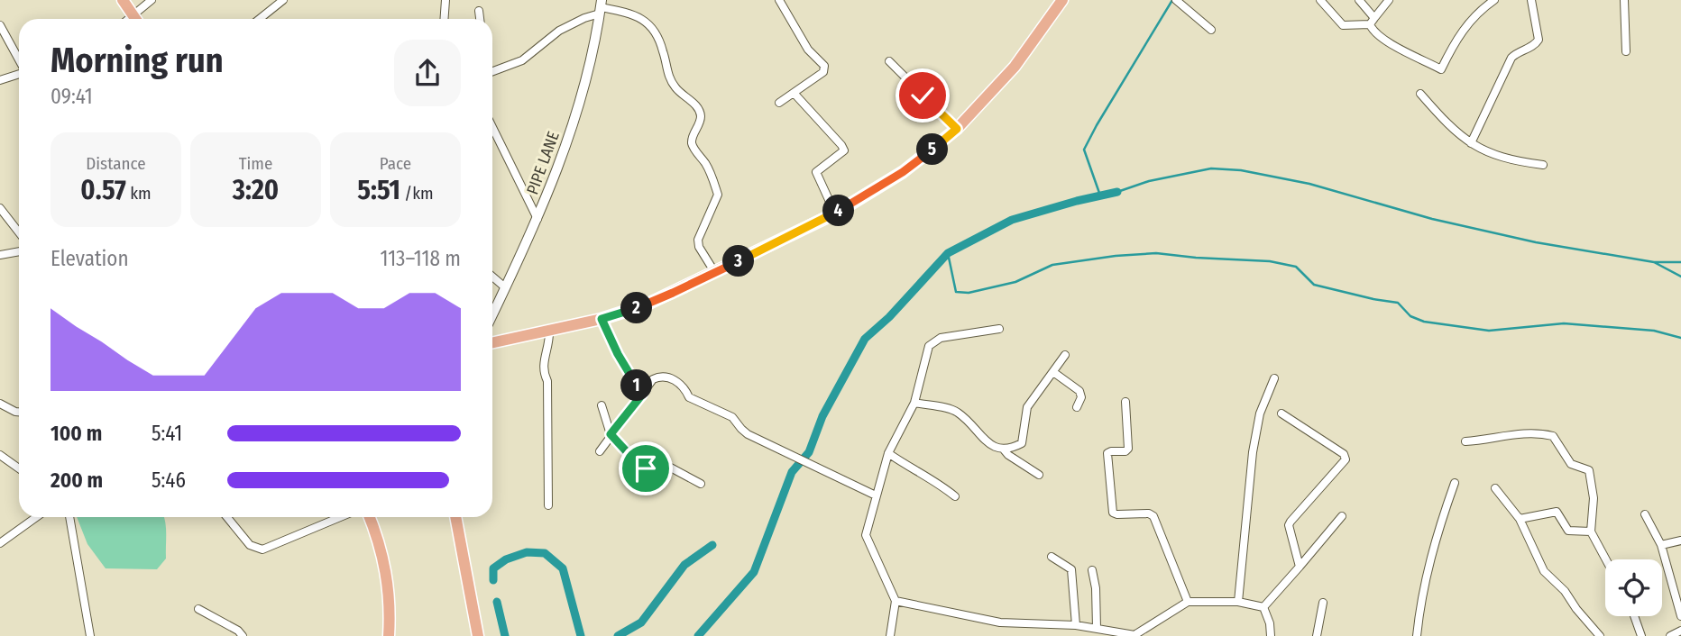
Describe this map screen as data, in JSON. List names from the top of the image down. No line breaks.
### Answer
{"streets":{"street":["PIPE LANE"]},"page":{"heading":["Morning run","09:41"],"stats":[["Distance","0.57 km"],["Time","3:20"],["Pace","5:51 /km"]],"pins":["5","4","3","2","1"],"chart":["Elevation","113–118 m"],"list":[{"name":"100 m","note":"5:41"},{"name":"200 m","note":"5:46"}]}}
